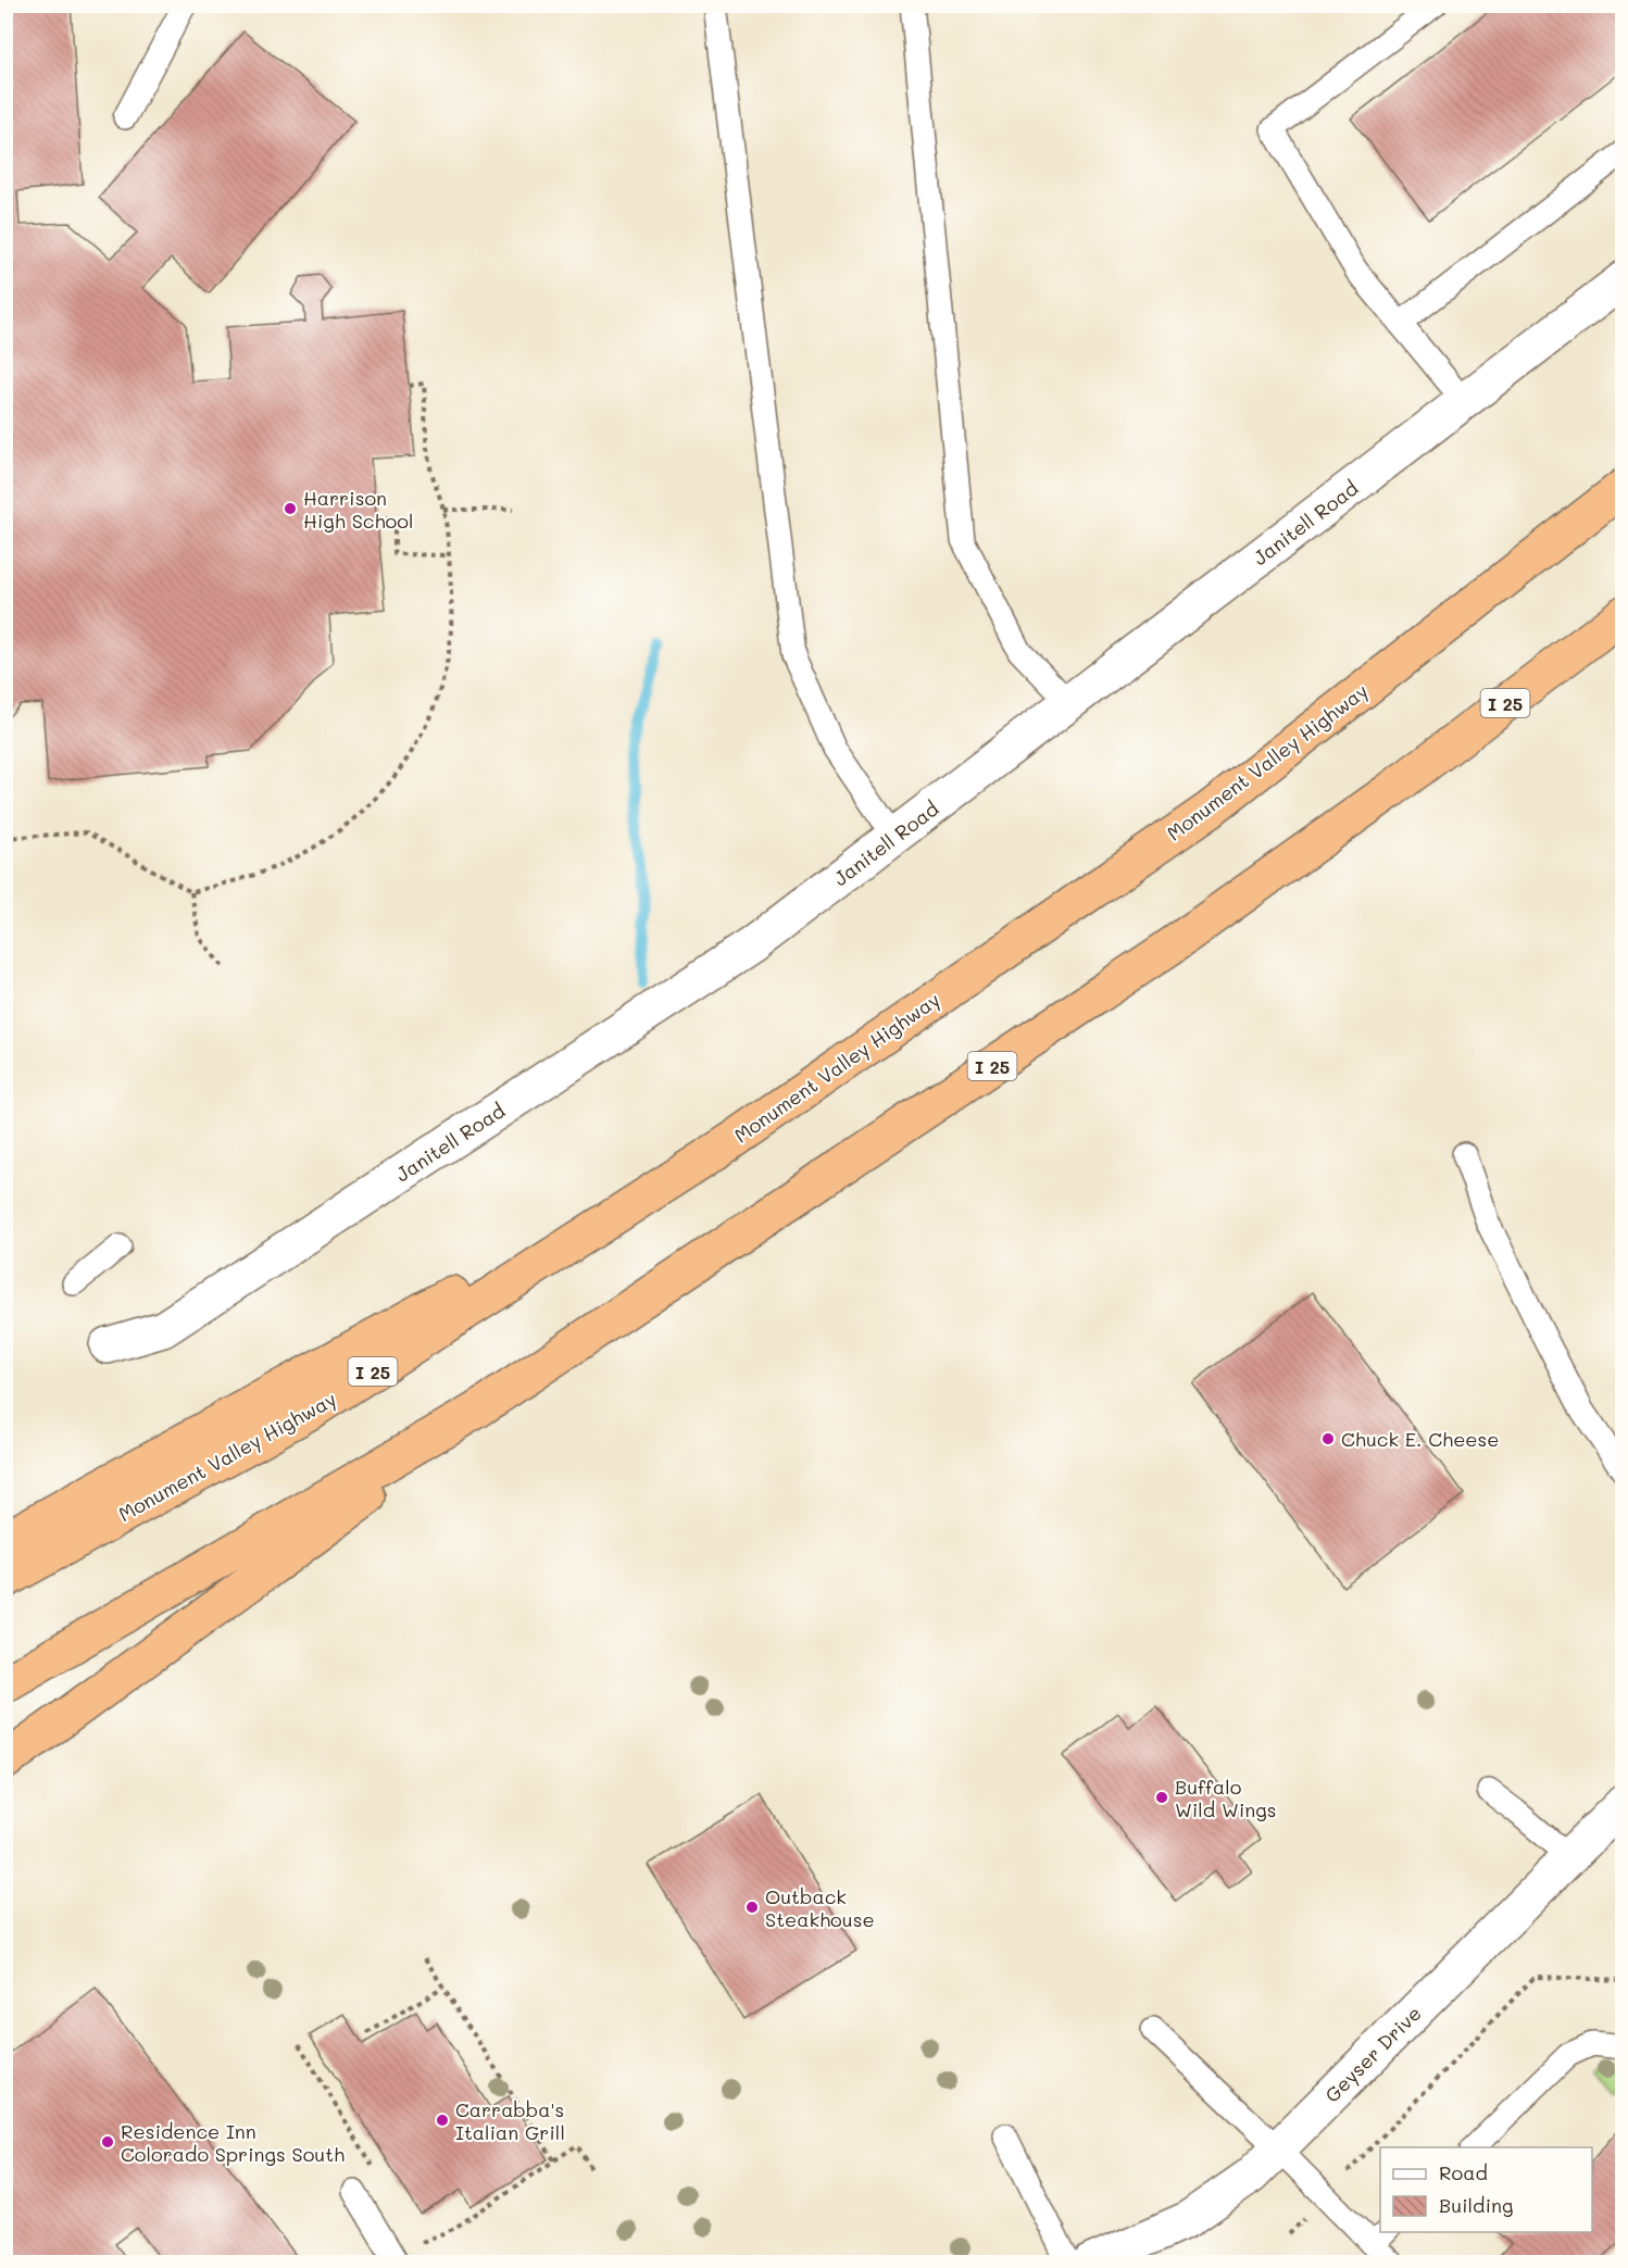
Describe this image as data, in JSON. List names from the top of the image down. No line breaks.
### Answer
{"streets":{"highway":["I 25","Monument Valley Highway"],"street":["Janitell Road","Geyser Drive"]},"places":["Harrison High School","Chuck E. Cheese","Buffalo Wild Wings","Outback Steakhouse","Carrabba's Italian Grill","Residence Inn Colorado Springs South"],"legend":["Road","Building"]}
